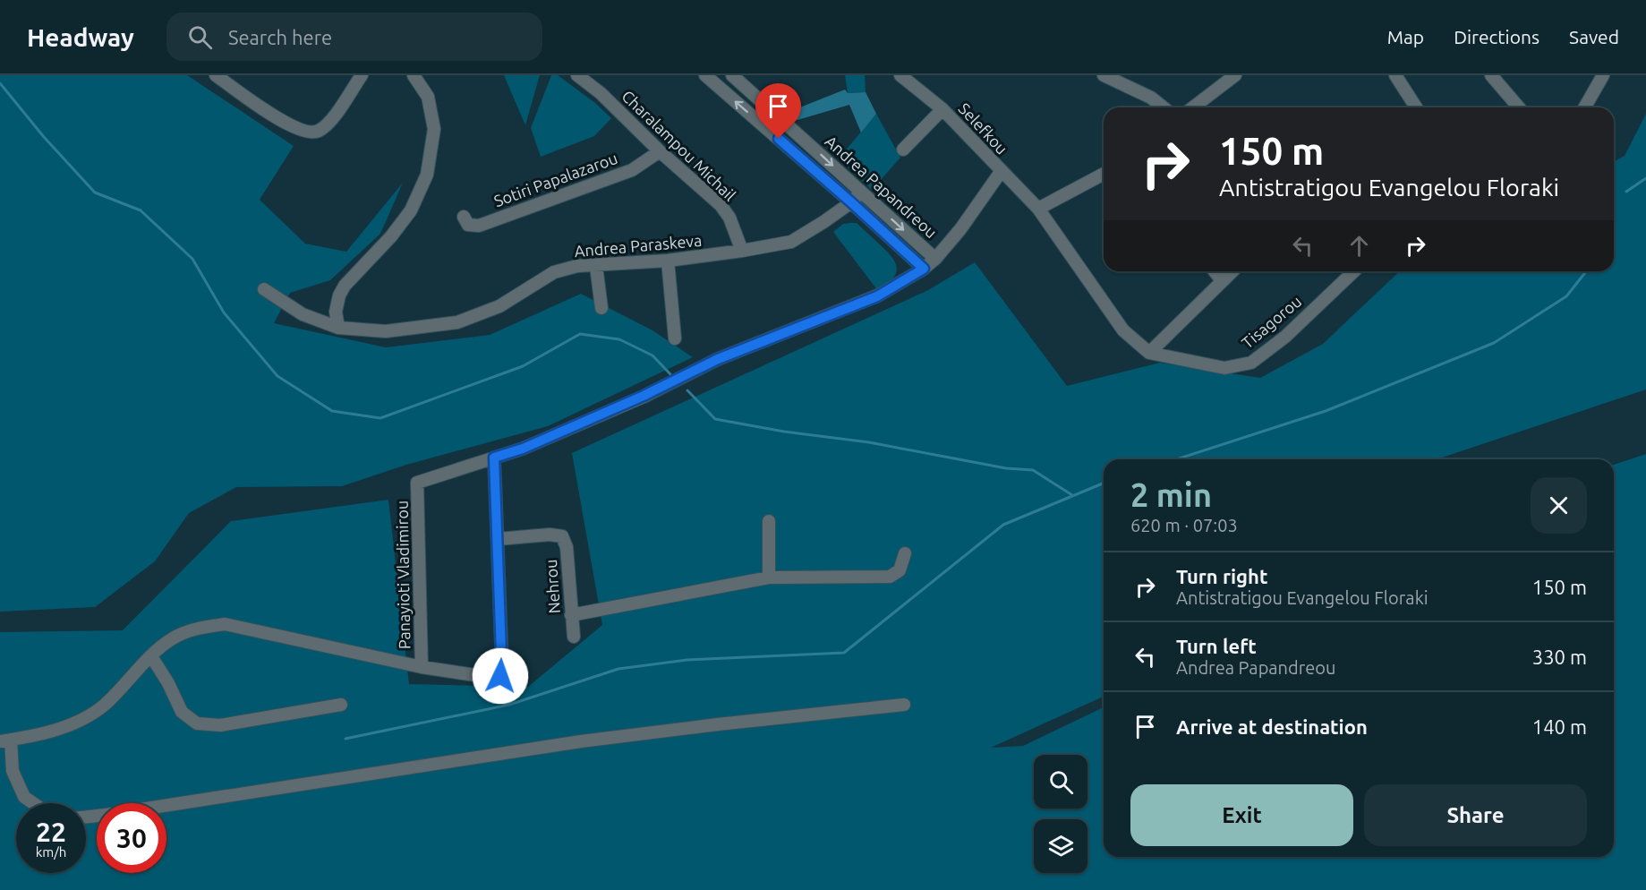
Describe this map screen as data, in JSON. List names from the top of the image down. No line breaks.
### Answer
{"streets":{"street":["Selefkou","Charalampou Michail","Sotiri Papalazarou","Andrea Papandreou","Andrea Paraskeva","Tisagorou","Panayioti Vladimirou","Nehrou"]},"crossings":[["Selefkou","Tisagorou"],["Charalampou Michail","Sotiri Papalazarou"],["Charalampou Michail","Andrea Paraskeva"],["Andrea Papandreou","Andrea Paraskeva"]],"page":{"header":"Headway","search":"Search here","nav":["Map","Directions","Saved"],"turn":["150 m","Antistratigou Evangelou Floraki"],"heading":["2 min","620 m · 07:03"],"list":[{"name":"Turn right","note":"Antistratigou Evangelou Floraki","value":"150 m"},{"name":"Turn left","note":"Andrea Papandreou","value":"330 m"},{"name":"Arrive at destination","value":"140 m"}],"buttons":["Exit","Share"],"speed":"22 km/h","limit":"30"}}
